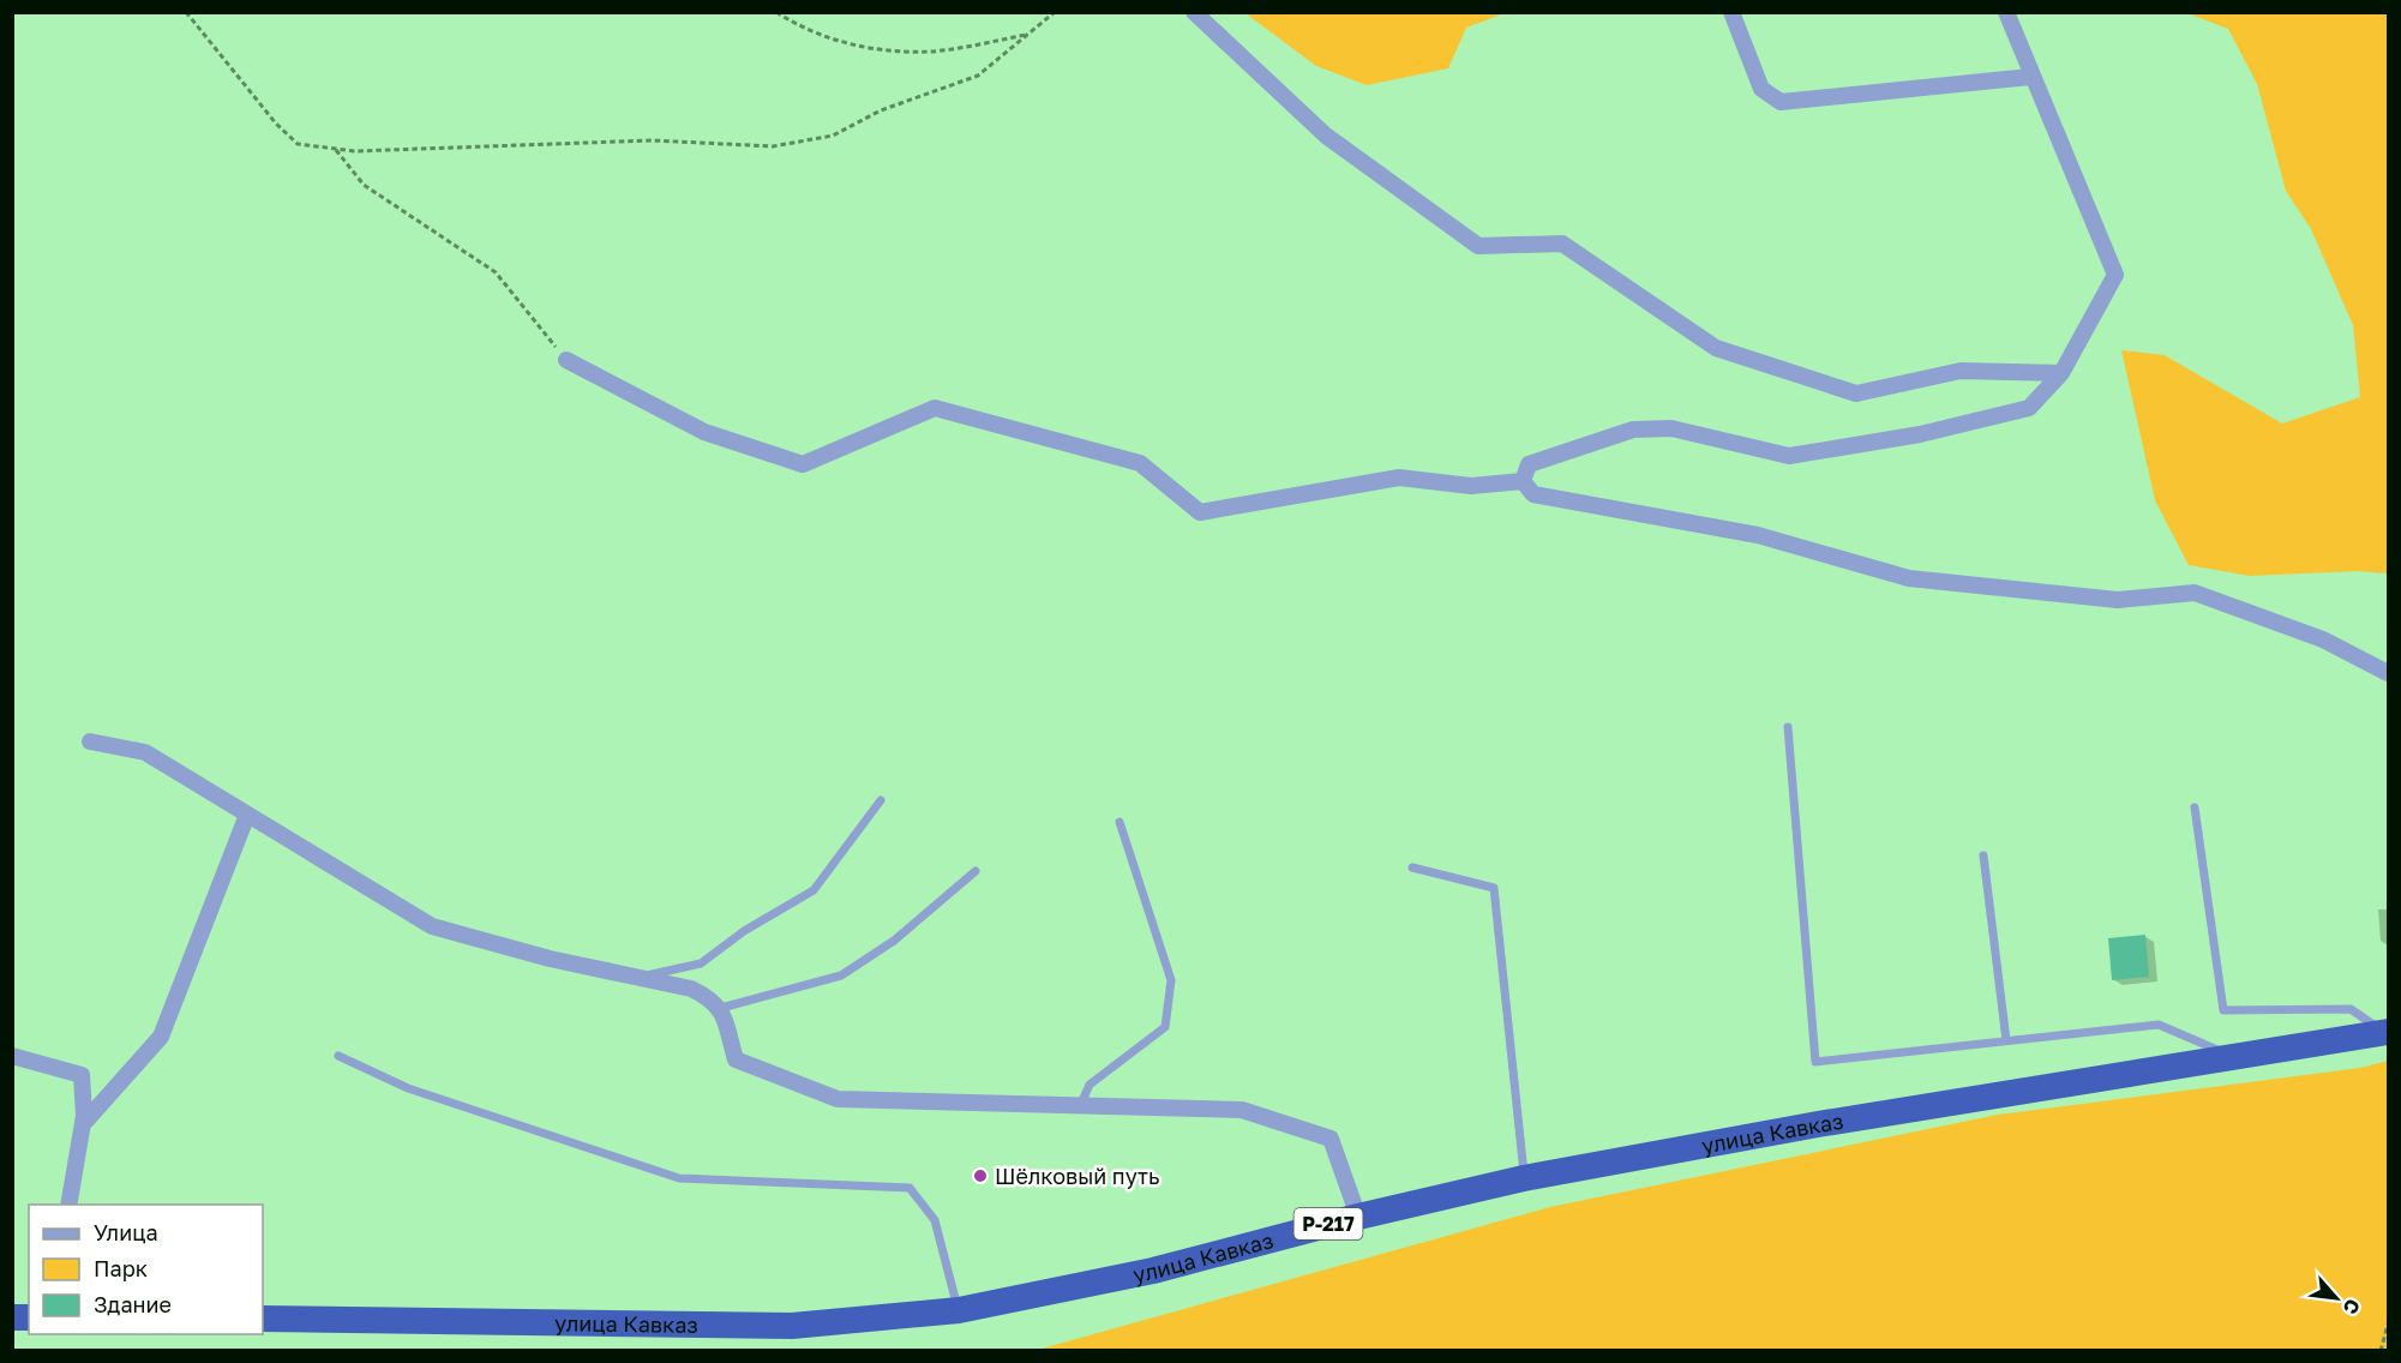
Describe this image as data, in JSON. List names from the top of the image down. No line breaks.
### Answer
{"streets":{"highway":["улица Кавказ","Р-217"]},"places":["Шёлковый путь"],"legend":["Улица","Парк","Здание"],"north":"bottom right"}
